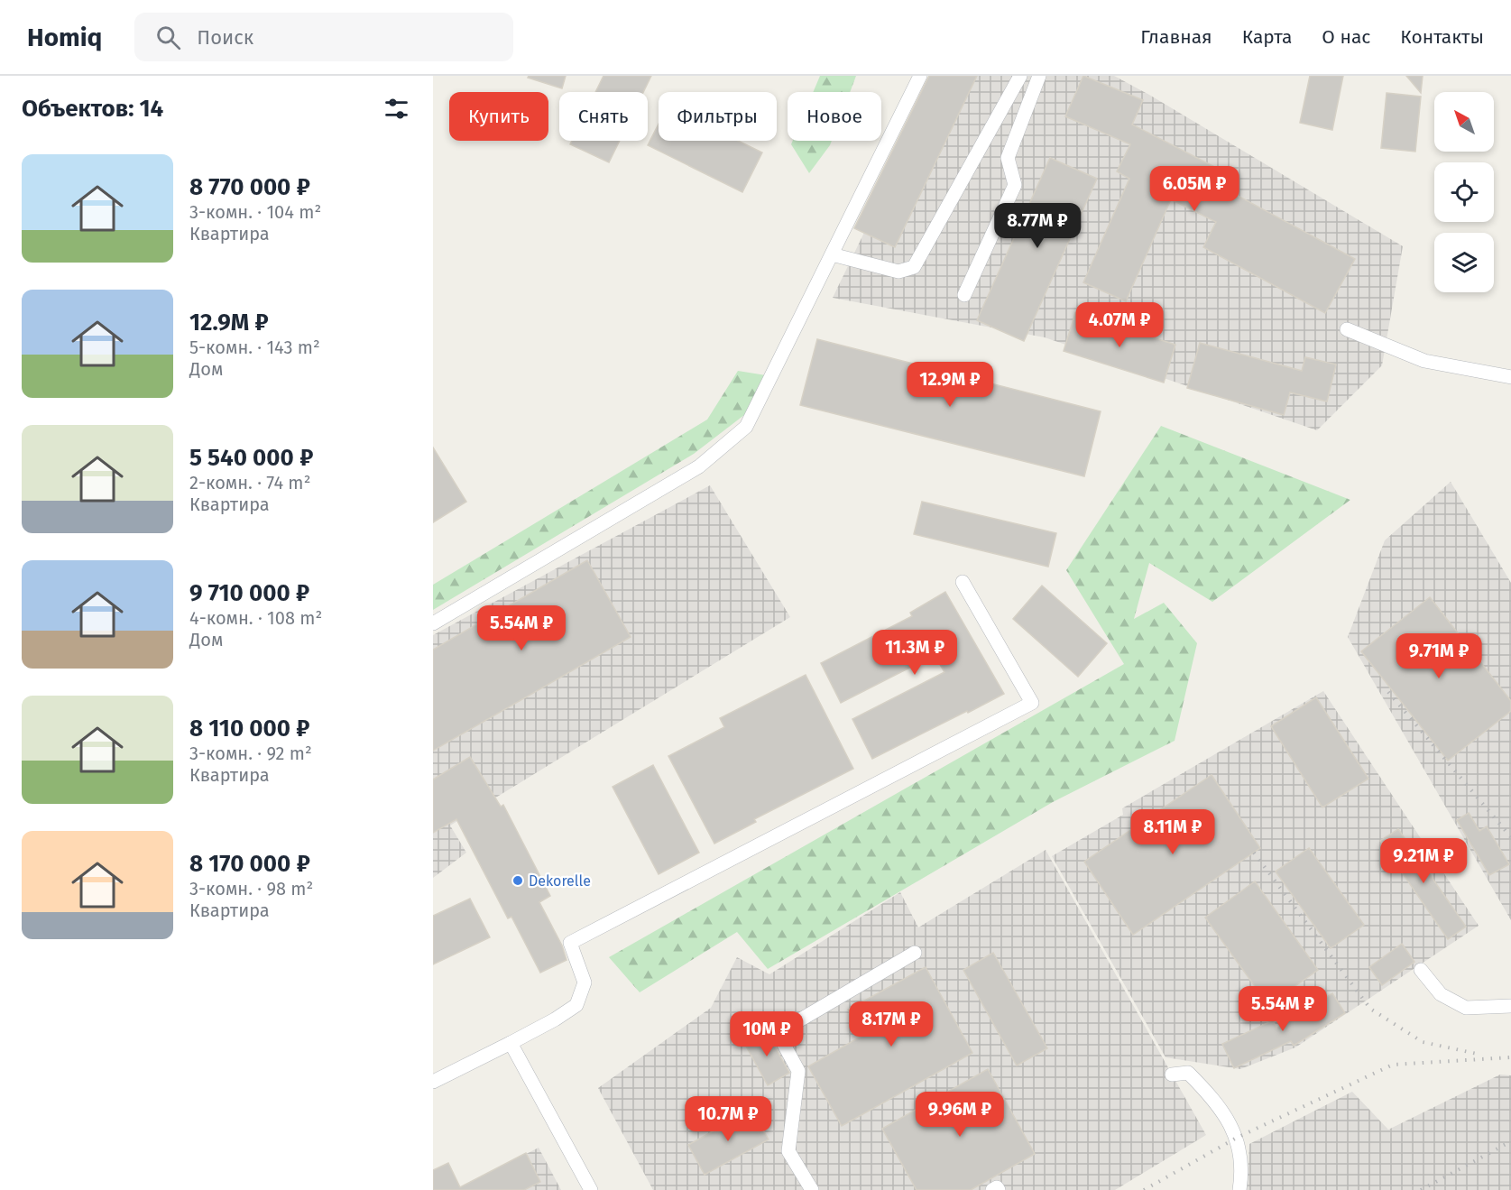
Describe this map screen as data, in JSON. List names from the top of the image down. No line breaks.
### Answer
{"places":["Dekorelle"],"north":"top left","page":{"header":"Homiq","search":"Поиск","nav":["Главная","Карта","О нас","Контакты"],"heading":"Объектов: 14","chip":["Купить","Снять","Фильтры","Новое"],"list":[{"name":"8 770 000 ₽","note":"3-комн. · 104 m² · Квартира"},{"name":"12.9M ₽","note":"5-комн. · 143 m² · Дом"},{"name":"5 540 000 ₽","note":"2-комн. · 74 m² · Квартира"},{"name":"9 710 000 ₽","note":"4-комн. · 108 m² · Дом"},{"name":"8 110 000 ₽","note":"3-комн. · 92 m² · Квартира"},{"name":"8 170 000 ₽","note":"3-комн. · 98 m² · Квартира"}],"price":["6.05M ₽","8.77M ₽","4.07M ₽","12.9M ₽","5.54M ₽","11.3M ₽","9.71M ₽","8.11M ₽","9.21M ₽","5.54M ₽","8.17M ₽","10M ₽","9.96M ₽","10.7M ₽"]}}
